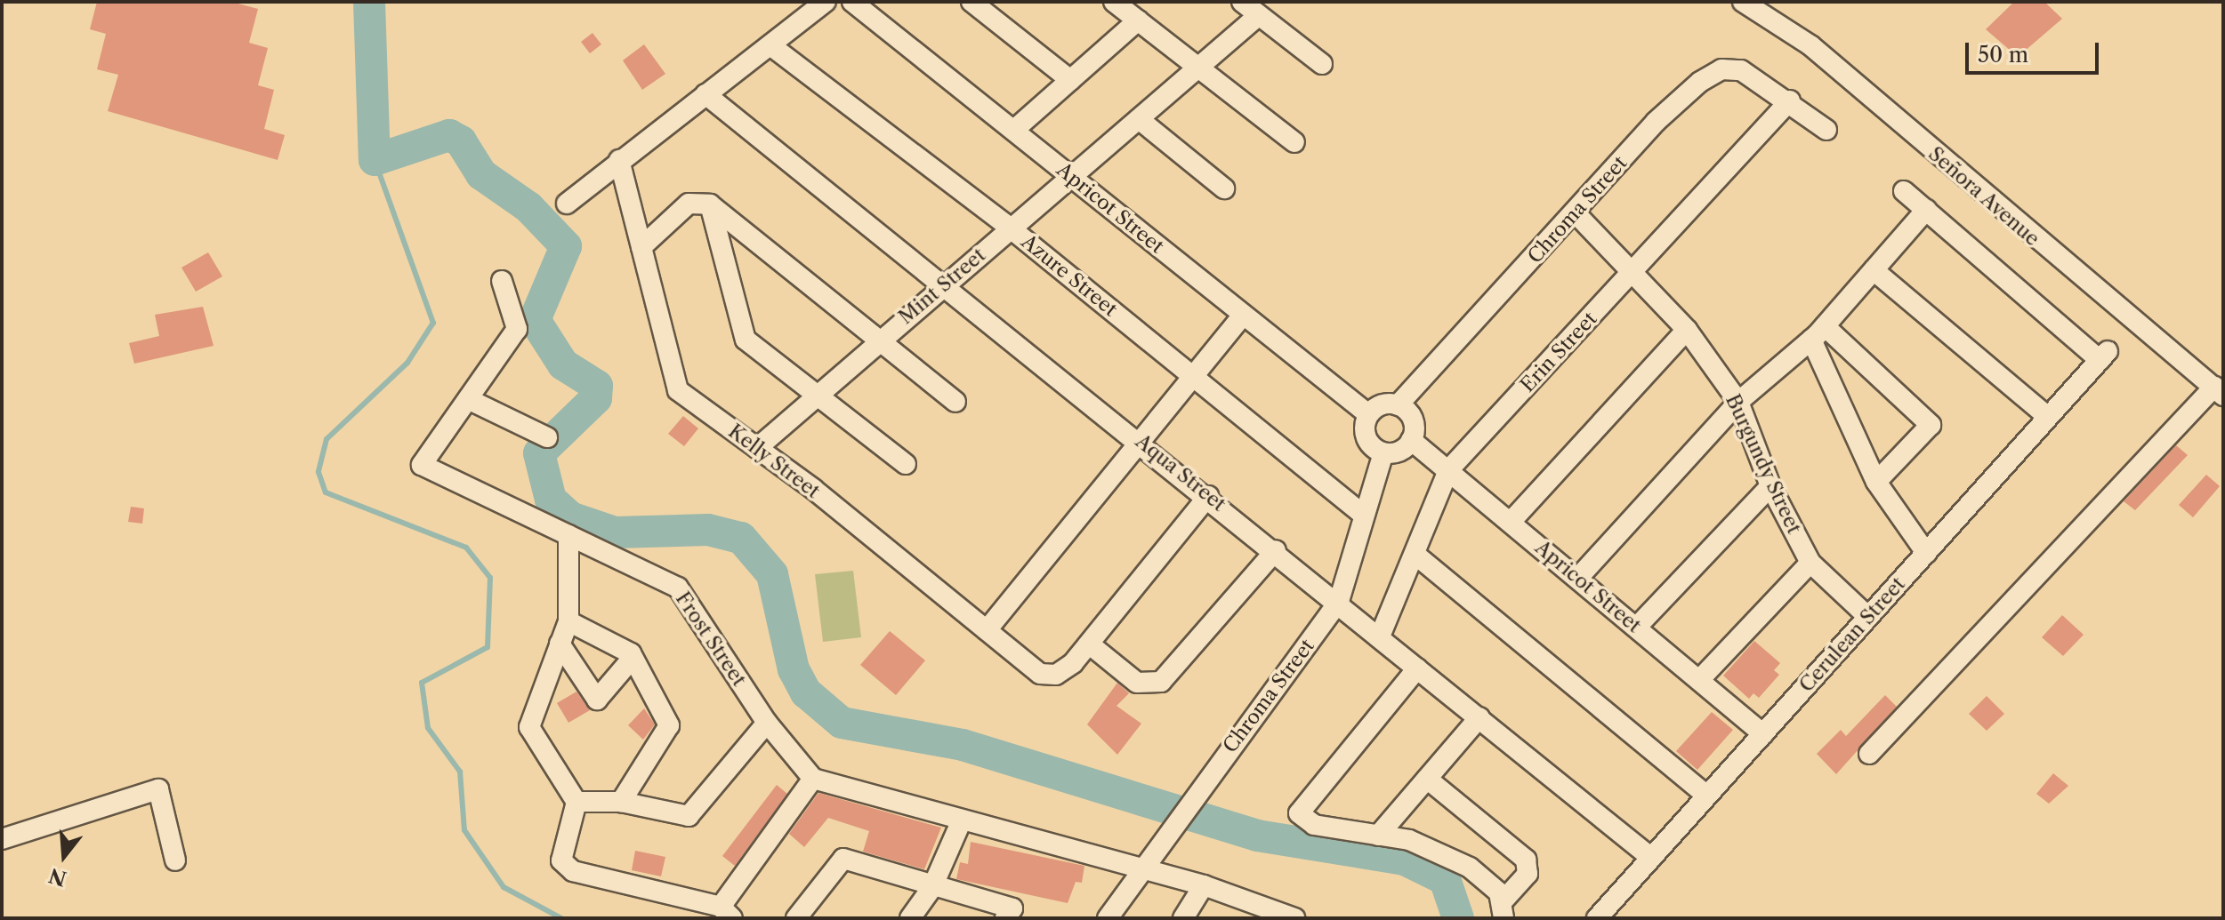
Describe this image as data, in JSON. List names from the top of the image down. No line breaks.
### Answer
{"streets":{"street":["Señora Avenue","Apricot Street","Chroma Street","Azure Street","Mint Street","Erin Street","Kelly Street","Burgundy Street","Aqua Street","Cerulean Street","Frost Street"]},"crossings":[["Apricot Street","Chroma Street"],["Apricot Street","Mint Street"],["Apricot Street","Erin Street"],["Apricot Street","Cerulean Street"],["Chroma Street","Azure Street"],["Chroma Street","Erin Street"],["Chroma Street","Burgundy Street"],["Chroma Street","Aqua Street"],["Azure Street","Mint Street"],["Mint Street","Kelly Street"],["Mint Street","Aqua Street"],["Erin Street","Burgundy Street"],["Erin Street","Aqua Street"],["Burgundy Street","Cerulean Street"],["Aqua Street","Cerulean Street"]],"scale_bar":"50 m","north":"bottom"}
